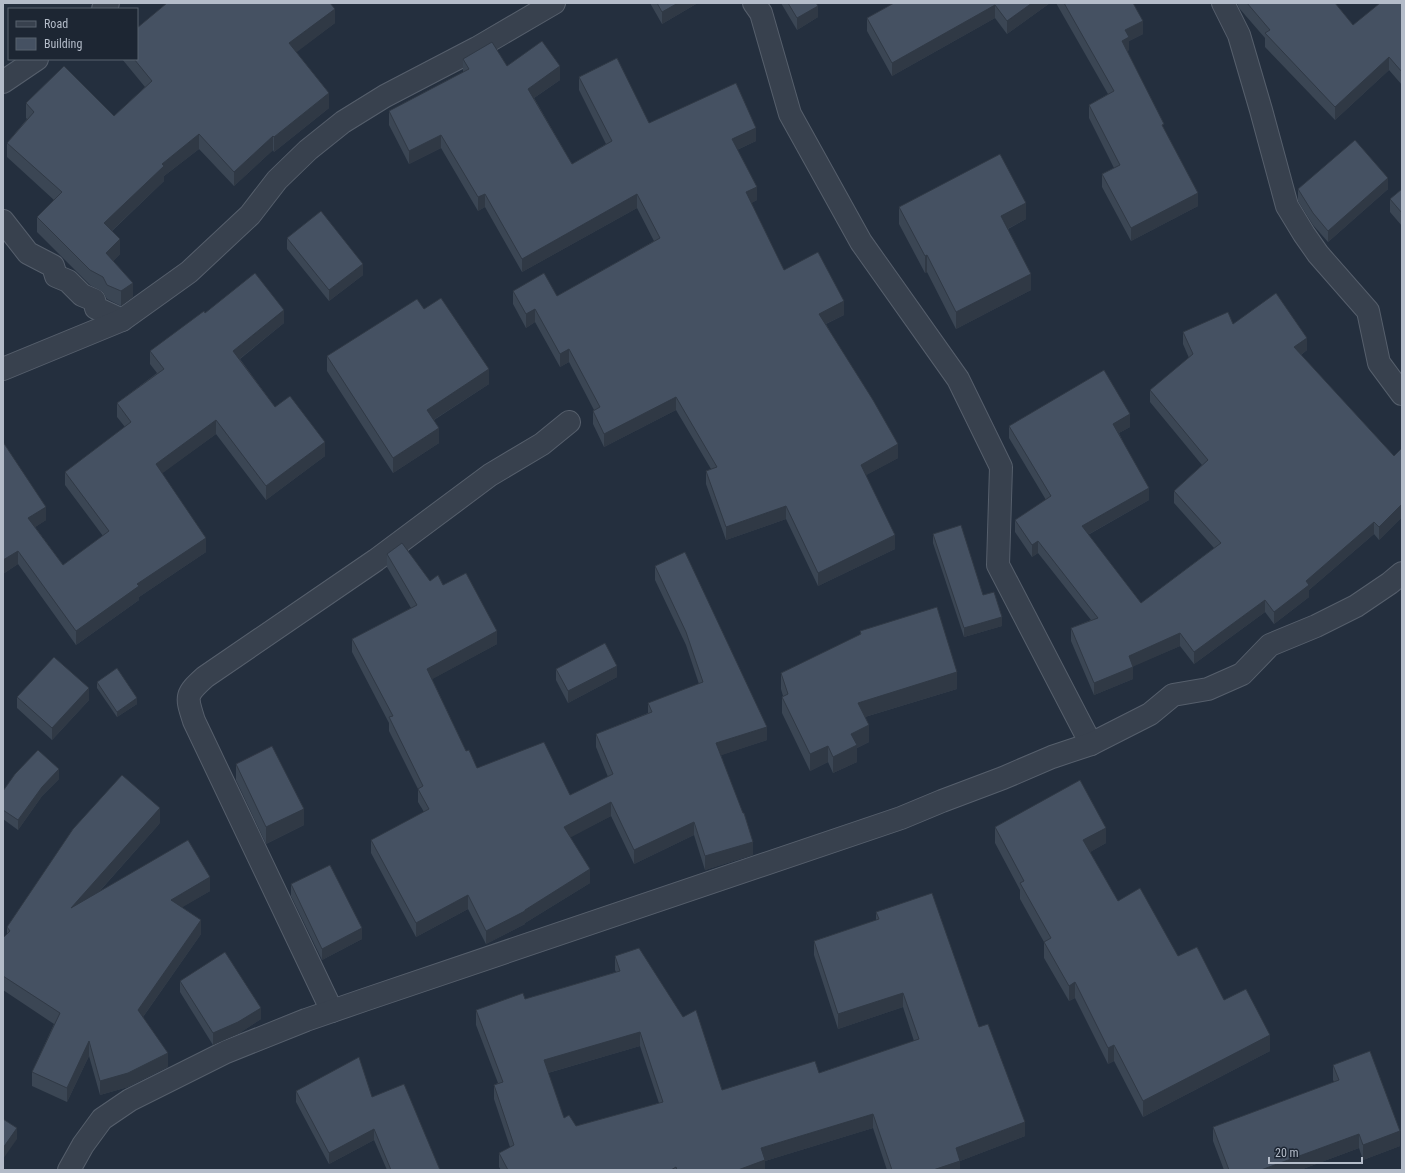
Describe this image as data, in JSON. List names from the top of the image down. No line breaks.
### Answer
{"legend":["Road","Building"],"scale_bar":"20 m"}
